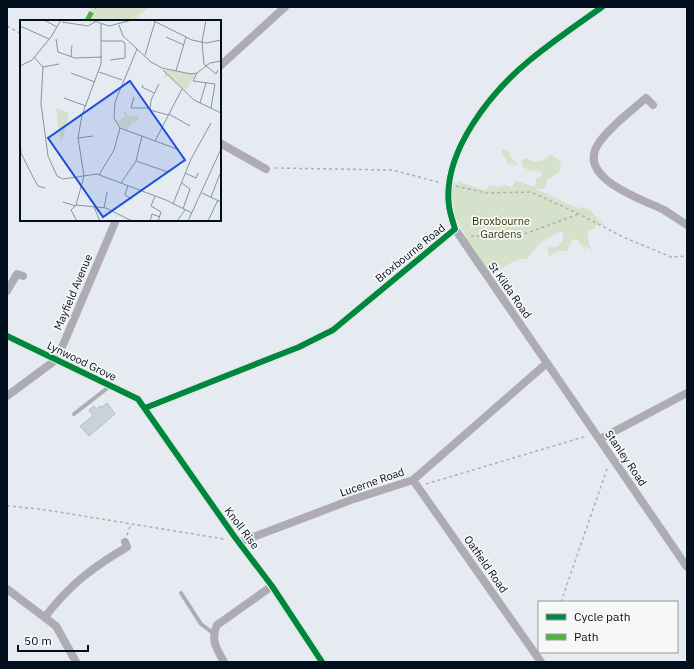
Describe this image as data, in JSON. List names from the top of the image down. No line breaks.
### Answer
{"streets":{"street":["Broxbourne Road","St Kilda Road","Mayfield Avenue","Lynwood Grove","Stanley Road","Lucerne Road","Knoll Rise","Oatfield Road"]},"crossings":[["Broxbourne Road","St Kilda Road"],["Broxbourne Road","Lynwood Grove"],["Broxbourne Road","Knoll Rise"],["St Kilda Road","Stanley Road"],["St Kilda Road","Lucerne Road"],["Mayfield Avenue","Lynwood Grove"],["Lynwood Grove","Knoll Rise"],["Stanley Road","Lucerne Road"],["Lucerne Road","Knoll Rise"],["Lucerne Road","Oatfield Road"]],"parks":["Broxbourne Gardens"],"legend":["Cycle path","Path"],"scale_bar":"50 m"}
